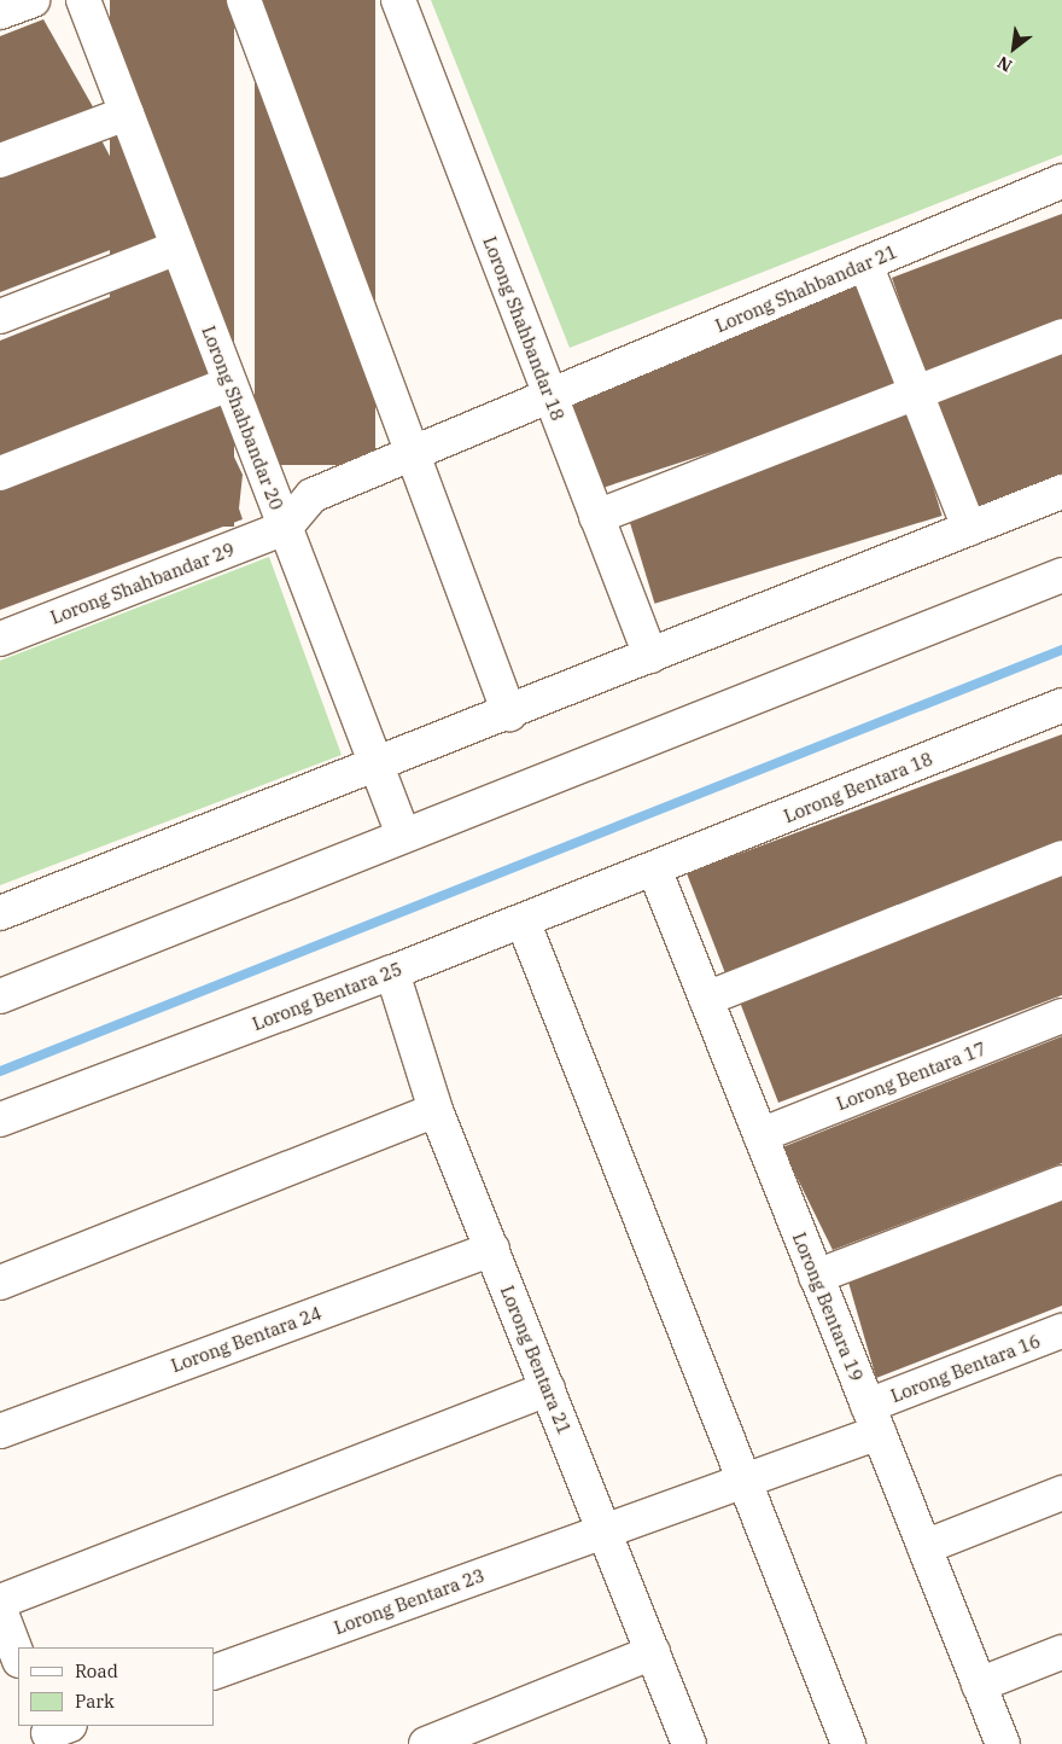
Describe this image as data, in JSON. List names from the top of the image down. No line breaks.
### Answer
{"streets":{"street":["Lorong Shahbandar 21","Lorong Shahbandar 18","Lorong Shahbandar 20","Lorong Shahbandar 29","Lorong Bentara 18","Lorong Bentara 25","Lorong Bentara 17","Lorong Bentara 19","Lorong Bentara 24","Lorong Bentara 21","Lorong Bentara 16","Lorong Bentara 23"]},"crossings":[["Lorong Shahbandar 21","Lorong Shahbandar 18"],["Lorong Shahbandar 21","Lorong Shahbandar 20"],["Lorong Shahbandar 21","Lorong Shahbandar 29"],["Lorong Shahbandar 20","Lorong Shahbandar 29"],["Lorong Bentara 18","Lorong Bentara 25"],["Lorong Bentara 18","Lorong Bentara 19"],["Lorong Bentara 25","Lorong Bentara 19"],["Lorong Bentara 25","Lorong Bentara 21"],["Lorong Bentara 17","Lorong Bentara 19"],["Lorong Bentara 19","Lorong Bentara 16"],["Lorong Bentara 24","Lorong Bentara 21"],["Lorong Bentara 21","Lorong Bentara 23"],["Lorong Bentara 16","Lorong Bentara 23"]],"legend":["Road","Park"],"north":"bottom left"}
